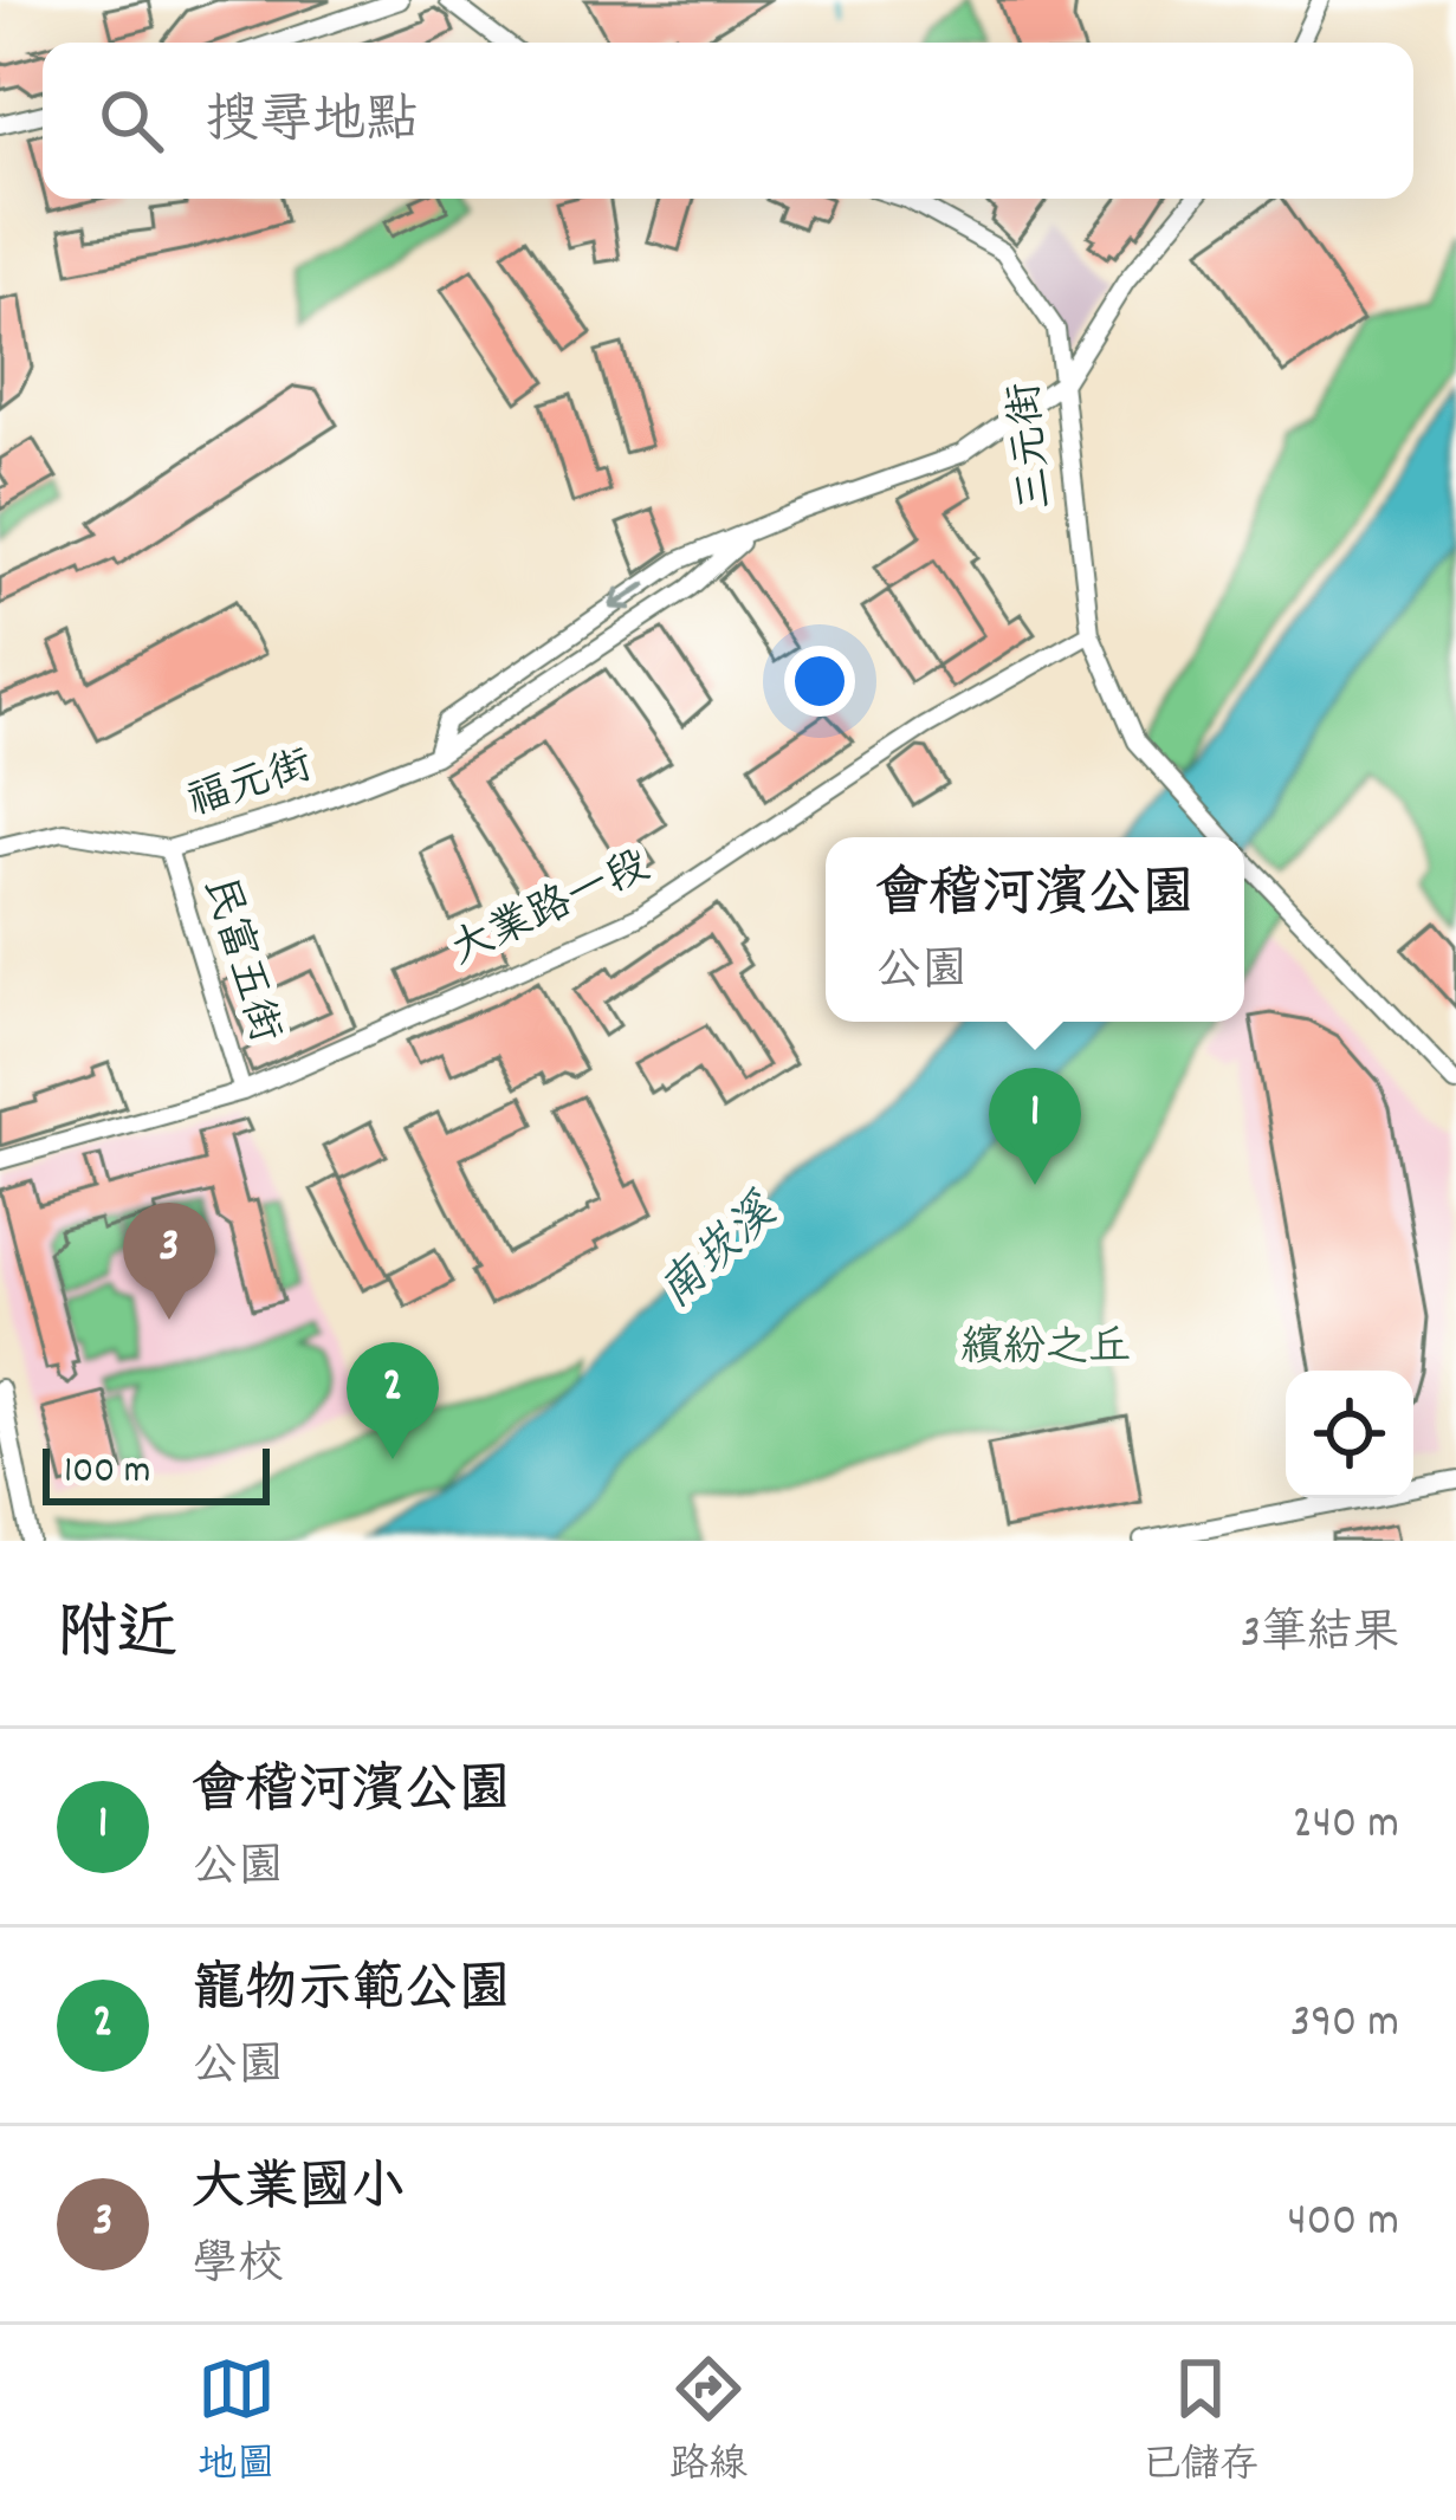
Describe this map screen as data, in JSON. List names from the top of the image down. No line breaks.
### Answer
{"streets":{"street":["三元街","福元街","大業路一段","民富五街"]},"crossings":[["三元街","福元街"],["三元街","大業路一段"],["福元街","民富五街"],["大業路一段","民富五街"]],"water":["南崁溪"],"parks":["繽紛之丘"],"scale_bar":"100 m","page":{"search":"搜尋地點","popup":["會稽河濱公園","公園"],"pins":["1","3","2"],"scale":"100 m","heading":["附近","3筆結果"],"list":[{"mark":"1","name":"會稽河濱公園","note":"公園","value":"240 m"},{"mark":"2","name":"寵物示範公園","note":"公園","value":"390 m"},{"mark":"3","name":"大業國小","note":"學校","value":"400 m"}],"nav":["地圖","路線","已儲存"]}}
